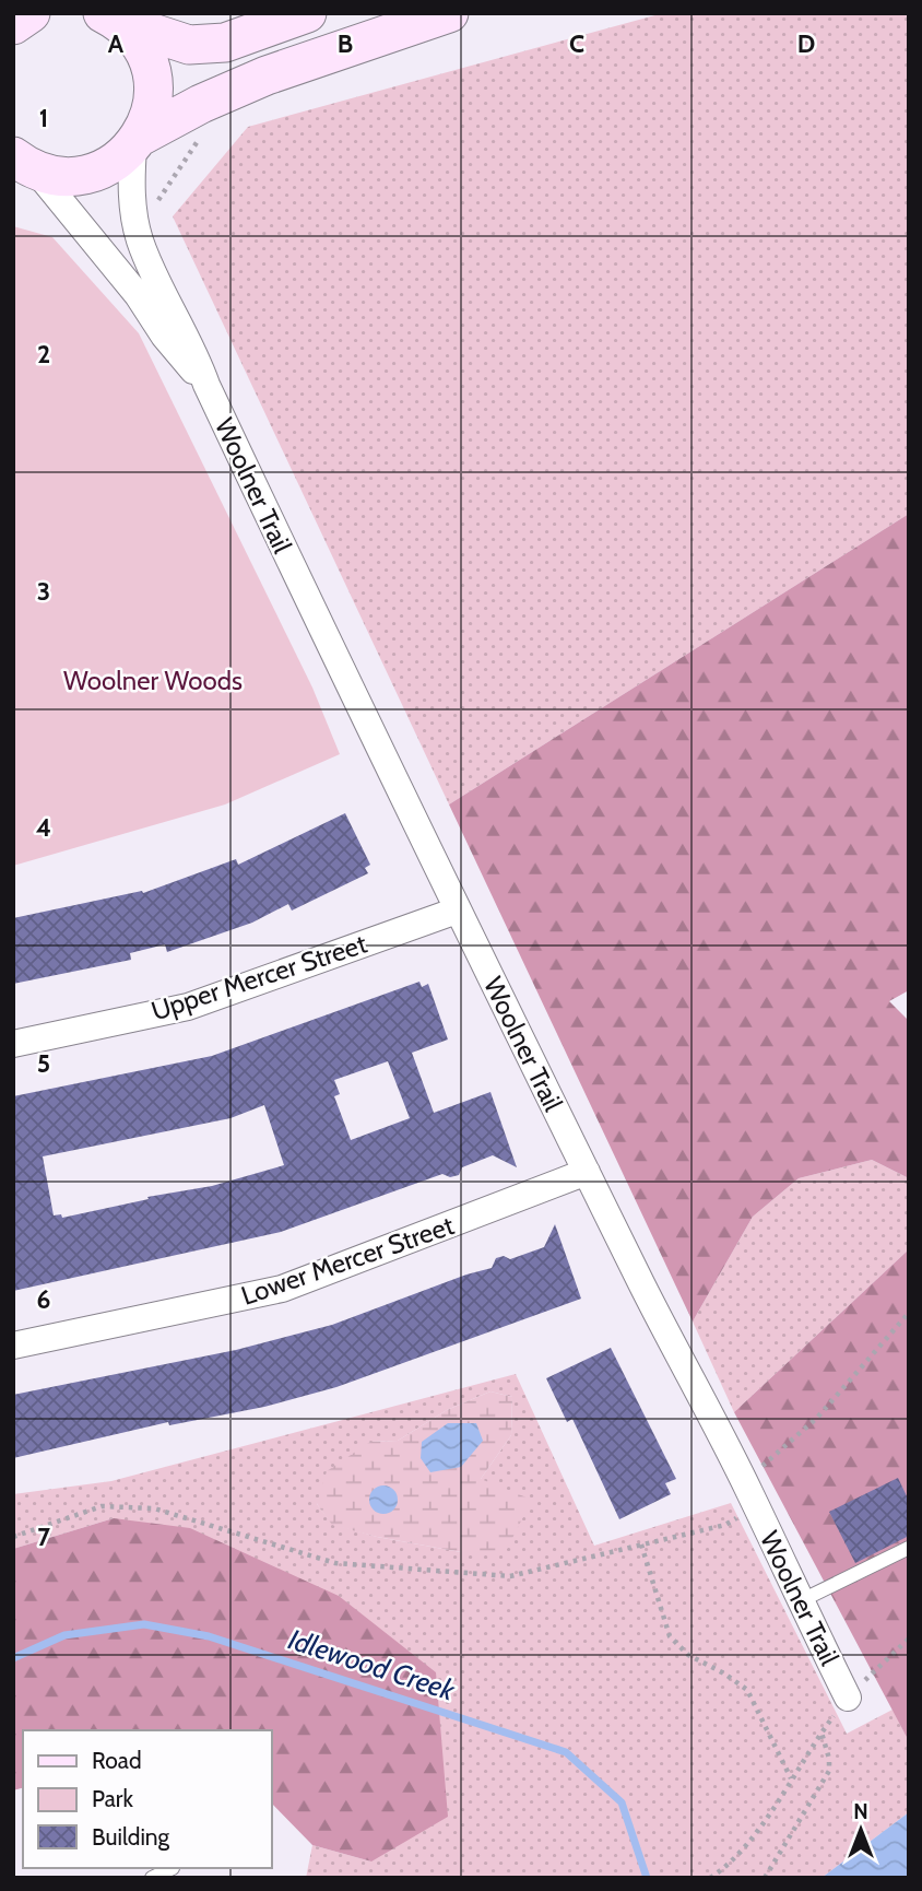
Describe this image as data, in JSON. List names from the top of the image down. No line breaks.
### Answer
{"streets":{"street":["Woolner Trail","Upper Mercer Street","Lower Mercer Street"]},"crossings":[["Woolner Trail","Upper Mercer Street"],["Woolner Trail","Lower Mercer Street"]],"water":["Idlewood Creek"],"parks":["Woolner Woods"],"legend":["Road","Park","Building"],"north":"top","grid":{"columns":["A","B","C","D"],"rows":["1","2","3","4","5","6","7"]}}
